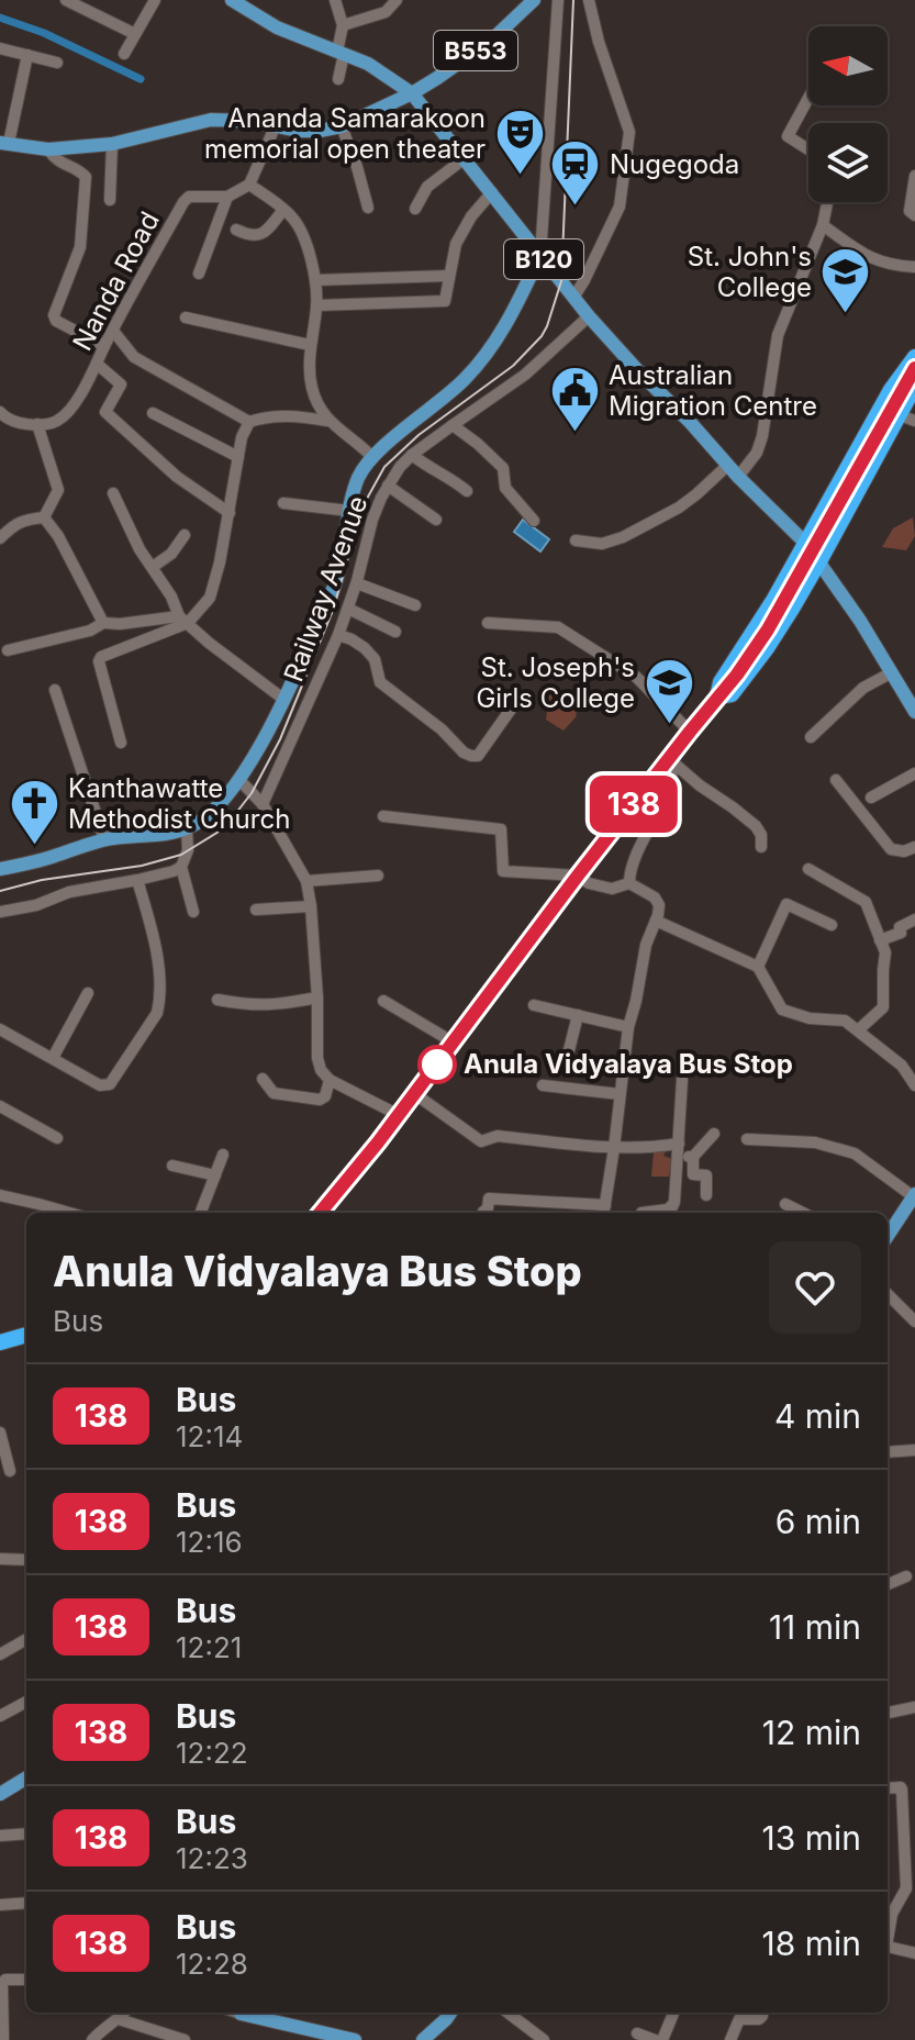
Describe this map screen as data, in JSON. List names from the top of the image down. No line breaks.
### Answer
{"streets":{"main road":["B553","B120"],"street":["Nanda Road","Railway Avenue"]},"crossings":[["B553","B120"],["B120","Railway Avenue"]],"places":{"theatre":["Ananda Samarakoon memorial open theater"],"station":["Nugegoda"],"school or university":["St. John's College","St. Joseph's Girls College"],"public building":["Australian Migration Centre"],"church":["Kanthawatte Methodist Church"],"other":["Anula Vidyalaya Bus Stop"]},"lines":["bus line 138"],"north":"left","page":{"on_map":"138","heading":["Anula Vidyalaya Bus Stop","Bus"],"list":[{"mark":"138","name":"Bus","note":"12:14","value":"4 min"},{"mark":"138","name":"Bus","note":"12:16","value":"6 min"},{"mark":"138","name":"Bus","note":"12:21","value":"11 min"},{"mark":"138","name":"Bus","note":"12:22","value":"12 min"},{"mark":"138","name":"Bus","note":"12:23","value":"13 min"},{"mark":"138","name":"Bus","note":"12:28","value":"18 min"}]}}
